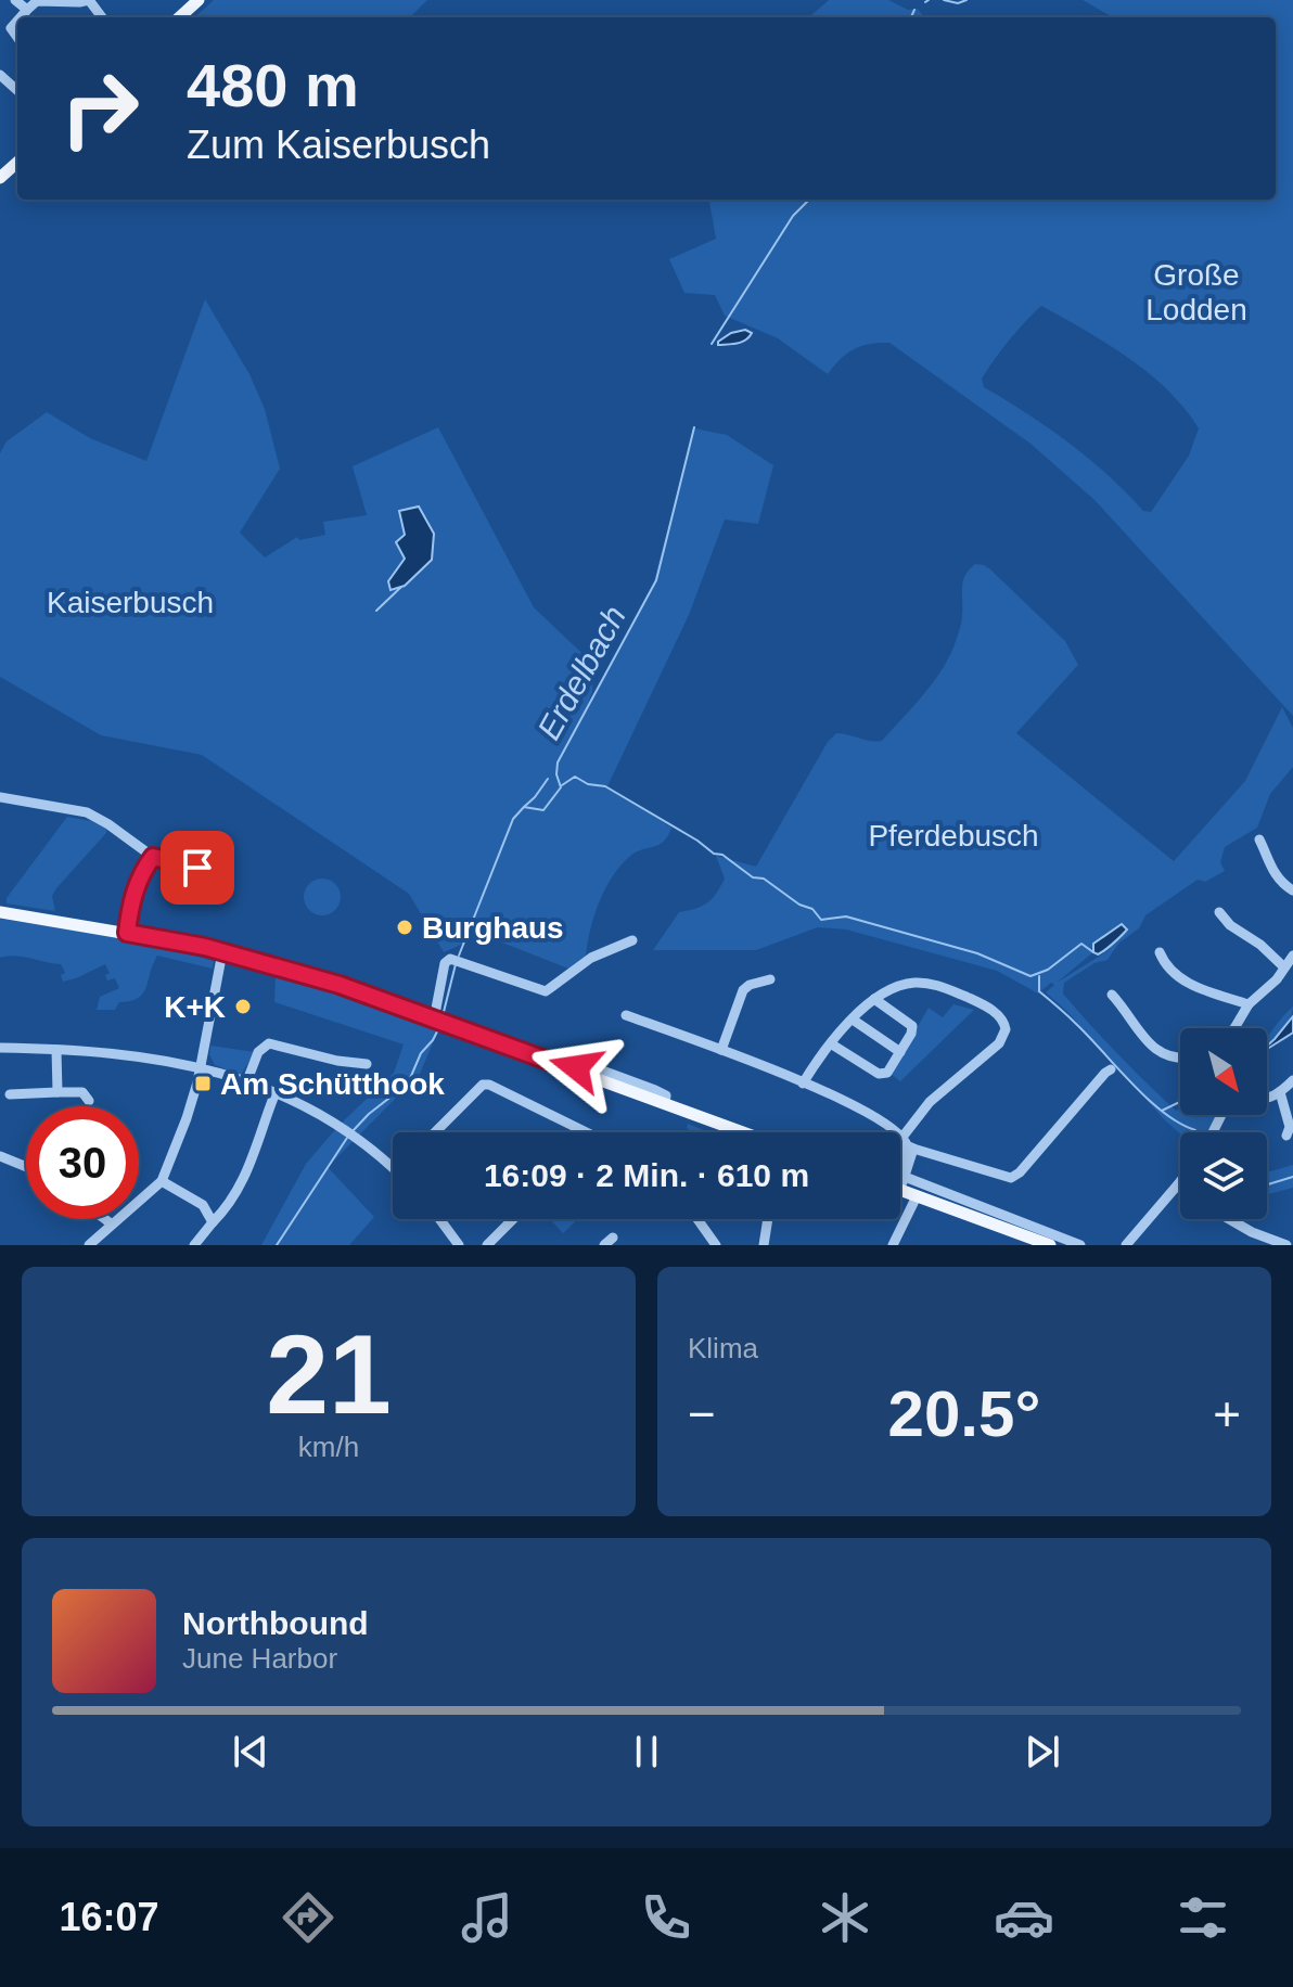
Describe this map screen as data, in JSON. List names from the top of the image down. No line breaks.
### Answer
{"water":["Erdelbach"],"parks":["Große Lodden","Kaiserbusch","Pferdebusch"],"places":{"other":["Burghaus","K+K"],"transit":["Am Schütthook"]},"north":"bottom right","page":{"turn":["480 m","Zum Kaiserbusch"],"limit":"30","trip":"16:09 · 2 Min. · 610 m","tile":[["21","km/h"],"Klima"],"heat":["−","20.5°","+"],"song":["Northbound","June Harbor"],"tabs":"16:07"}}
